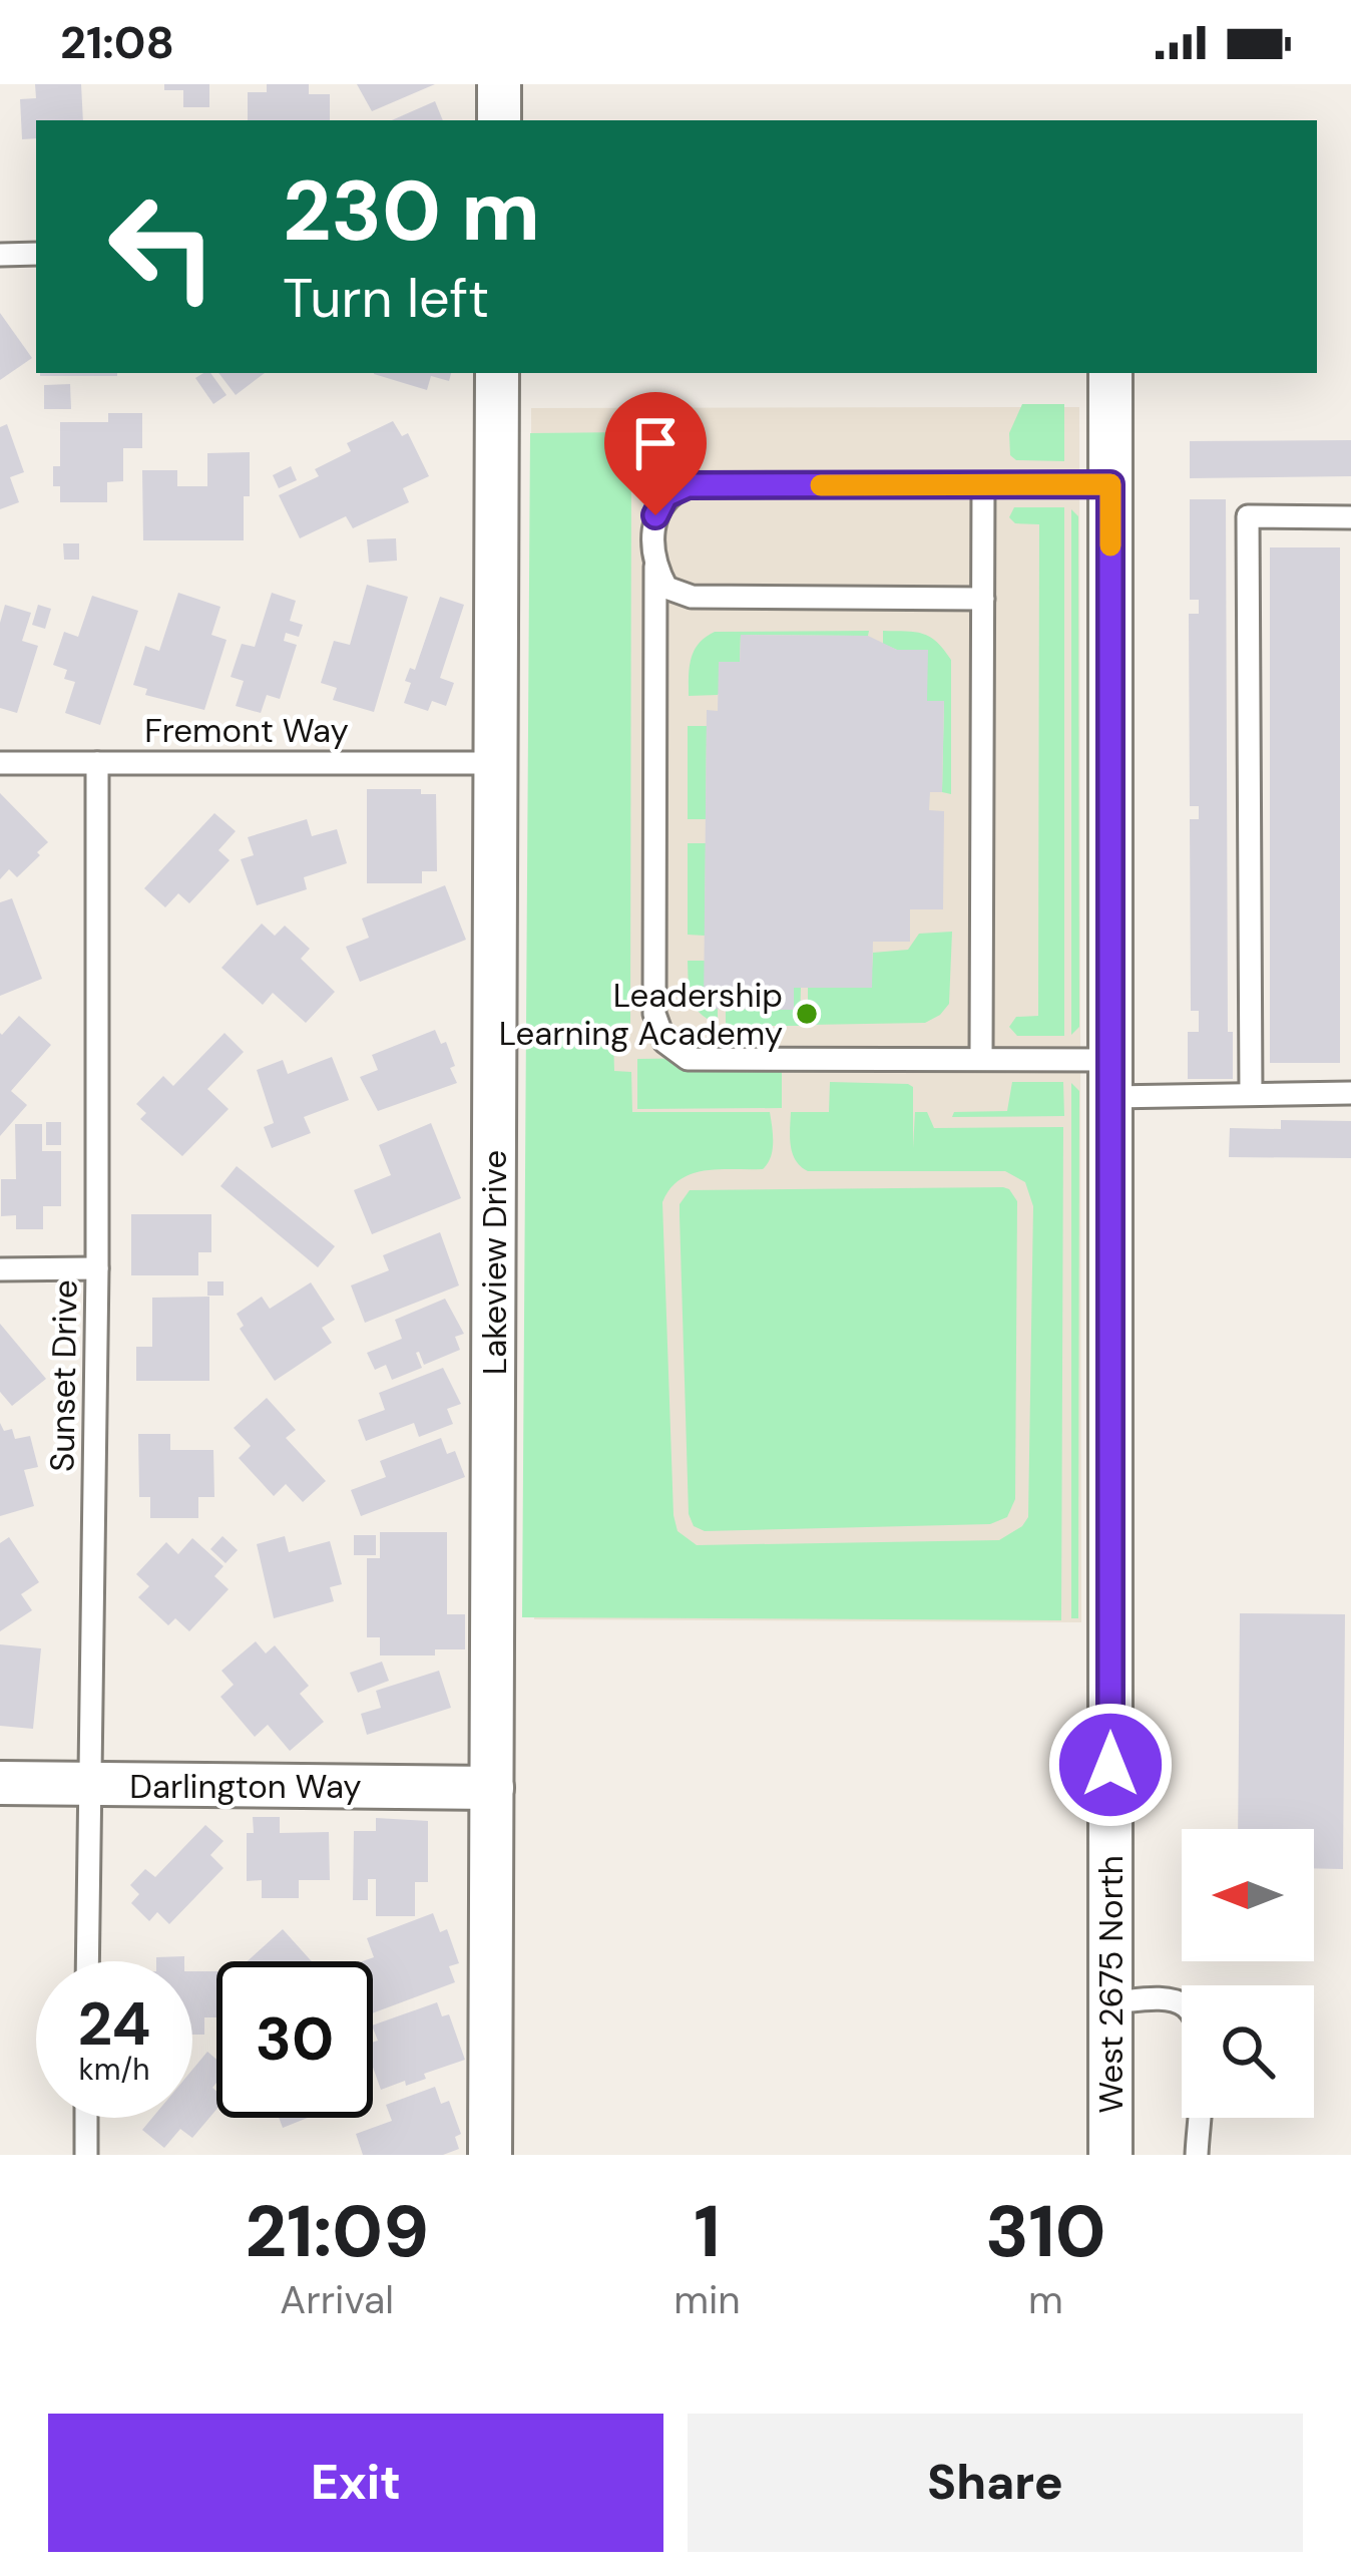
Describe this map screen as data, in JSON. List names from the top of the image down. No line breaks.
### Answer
{"streets":{"street":["Lakeview Drive","Darlington Way","West 2675 North"],"lane":["Fremont Way","Sunset Drive"]},"crossings":[["Fremont Way","Lakeview Drive"],["Fremont Way","Sunset Drive"],["Lakeview Drive","Darlington Way"],["Sunset Drive","Darlington Way"]],"places":["Leadership Learning Academy"],"north":"left","page":{"status":"21:08","turn":["230 m","Turn left"],"speed":"24 km/h","limit":"30","eta":["21:09","Arrival","1","min","310","m"],"buttons":["Exit","Share"]}}
